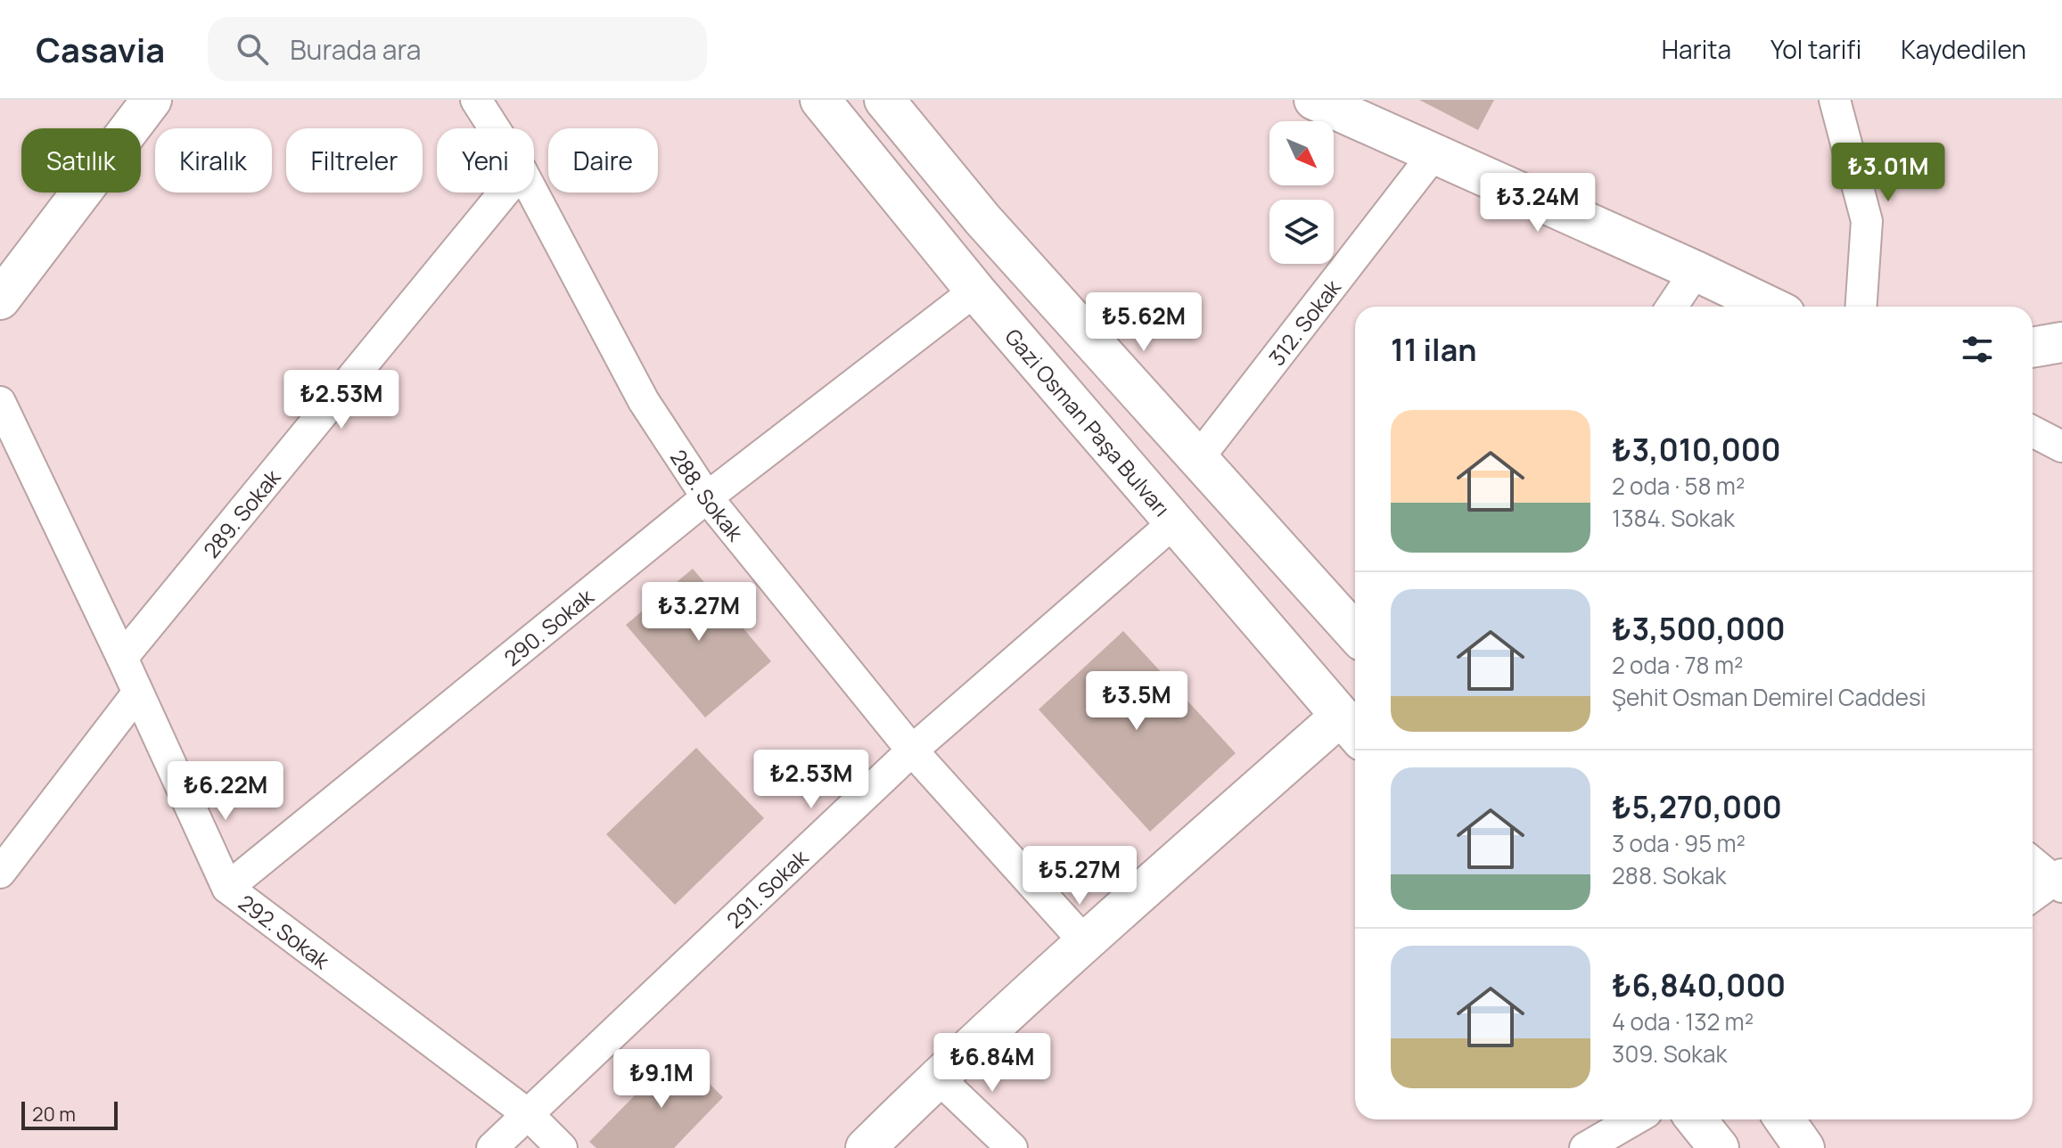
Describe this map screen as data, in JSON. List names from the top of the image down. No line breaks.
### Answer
{"streets":{"main road":["Gazi Osman Paşa Bulvarı"],"street":["312. Sokak","288. Sokak","289. Sokak","290. Sokak","291. Sokak","292. Sokak"]},"crossings":[["Gazi Osman Paşa Bulvarı","290. Sokak"],["Gazi Osman Paşa Bulvarı","291. Sokak"],["288. Sokak","290. Sokak"],["288. Sokak","291. Sokak"],["289. Sokak","292. Sokak"],["290. Sokak","292. Sokak"],["291. Sokak","292. Sokak"]],"scale_bar":"20 m","north":"bottom right","page":{"header":"Casavia","search":"Burada ara","nav":["Harita","Yol tarifi","Kaydedilen"],"chip":["Satılık","Kiralık","Filtreler","Yeni","Daire"],"price":["₺3.01M","₺3.24M","₺5.62M","₺2.53M","₺3.27M","₺3.5M","₺2.53M","₺6.22M","₺5.27M","₺6.84M","₺9.1M"],"heading":"11 ilan","list":[{"name":"₺3,010,000","note":"2 oda · 58 m² · 1384. Sokak"},{"name":"₺3,500,000","note":"2 oda · 78 m² · Şehit Osman Demirel Caddesi"},{"name":"₺5,270,000","note":"3 oda · 95 m² · 288. Sokak"},{"name":"₺6,840,000","note":"4 oda · 132 m² · 309. Sokak"}],"scale":"20 m"}}
